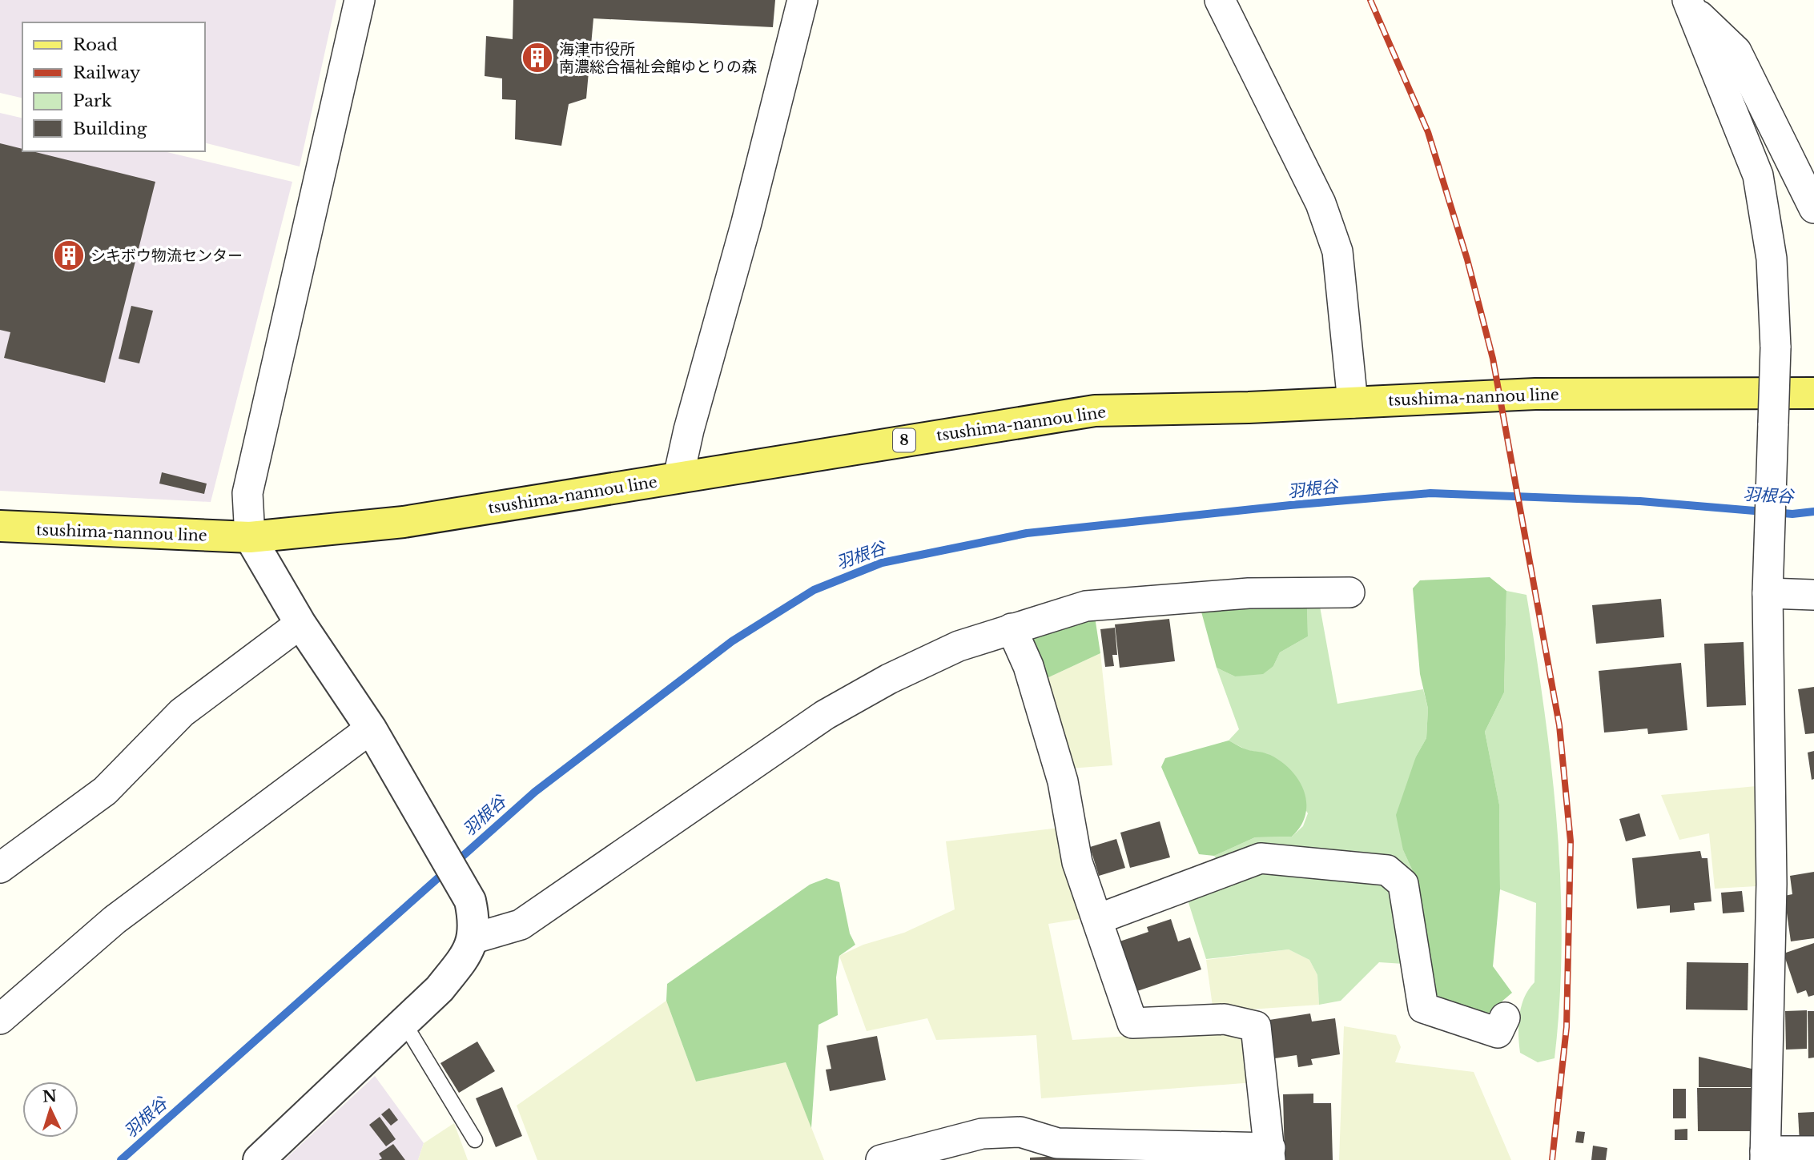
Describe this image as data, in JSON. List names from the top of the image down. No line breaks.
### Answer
{"streets":{"main road":["tsushima-nannou line","8"]},"water":["羽根谷"],"places":{"building":["海津市役所 南濃総合福祉会館ゆとりの森","シキボウ物流センター"]},"legend":["Road","Railway","Park","Building"],"north":"top"}
